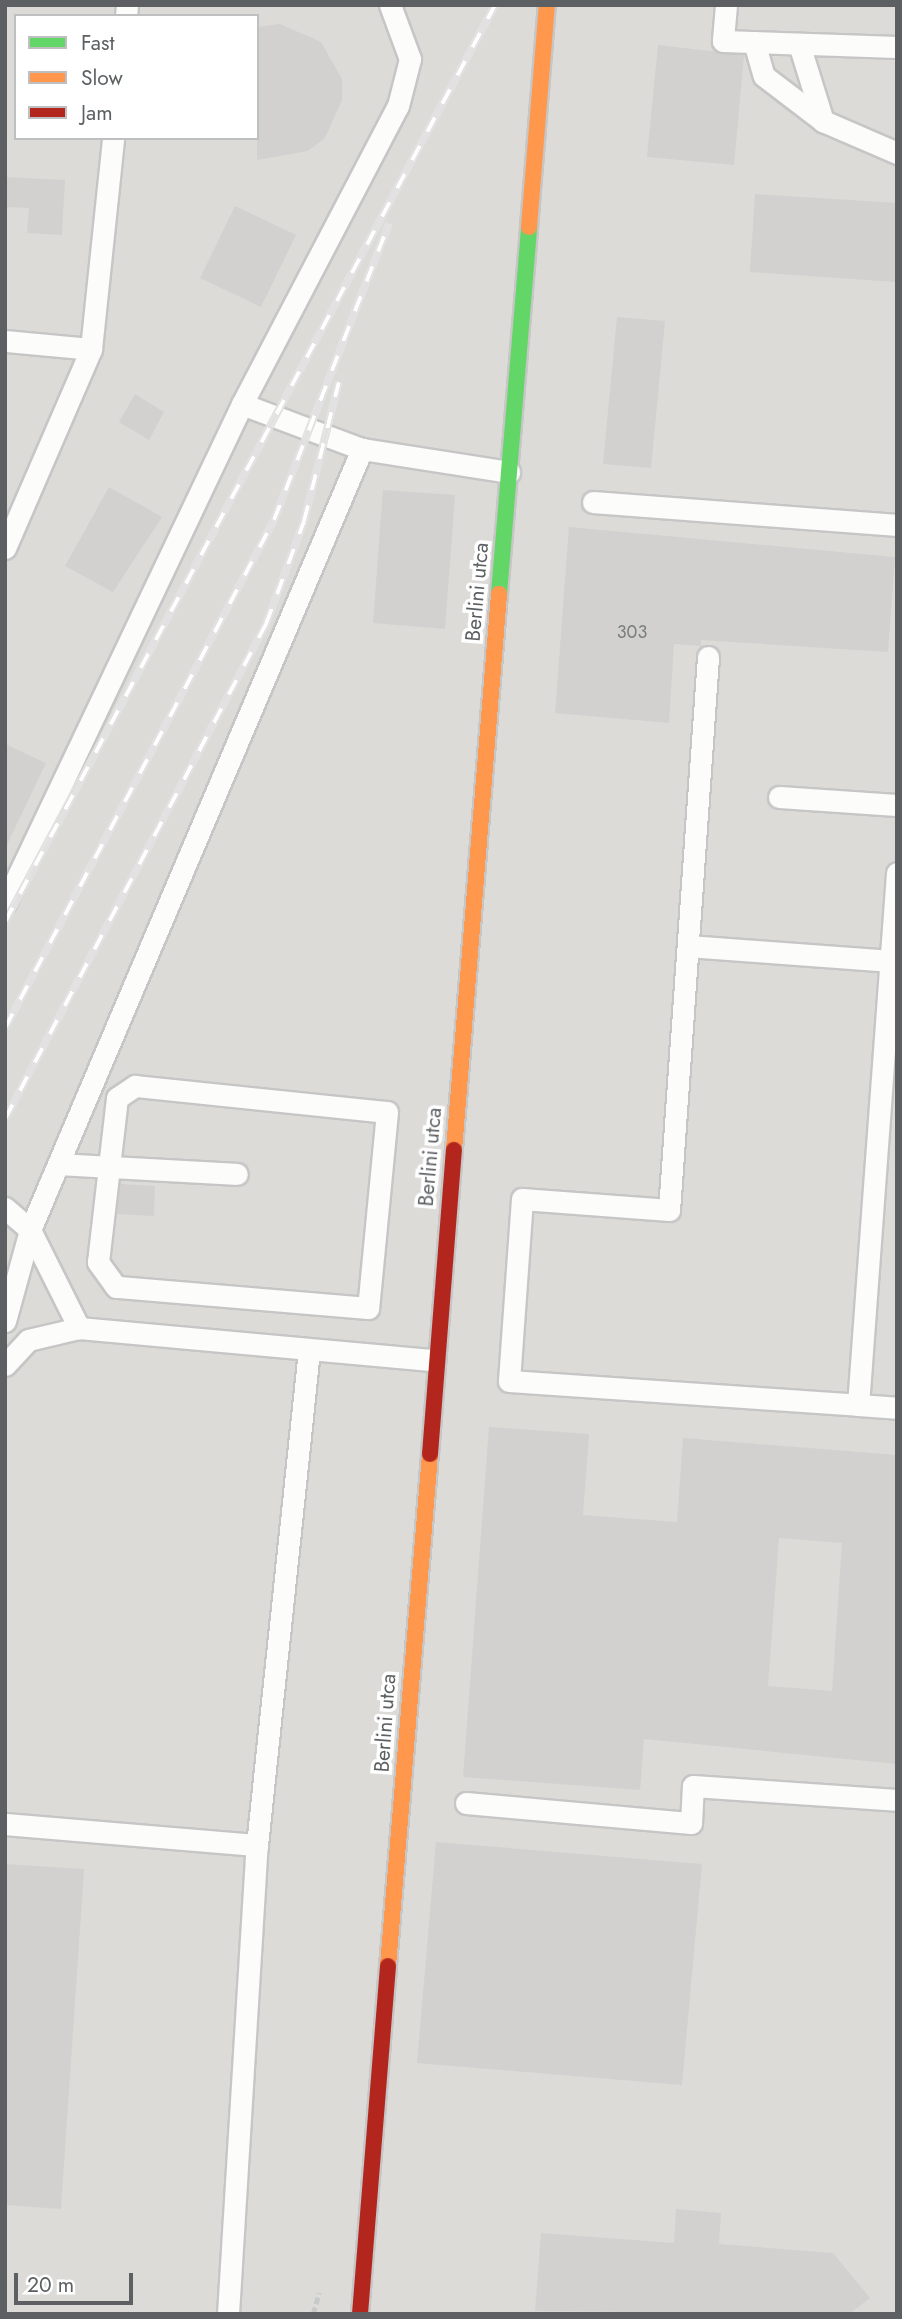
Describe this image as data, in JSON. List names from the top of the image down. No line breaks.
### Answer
{"streets":{"street":["Berlini utca"]},"house_numbers":["303"],"legend":["Fast","Slow","Jam"],"scale_bar":"20 m"}
